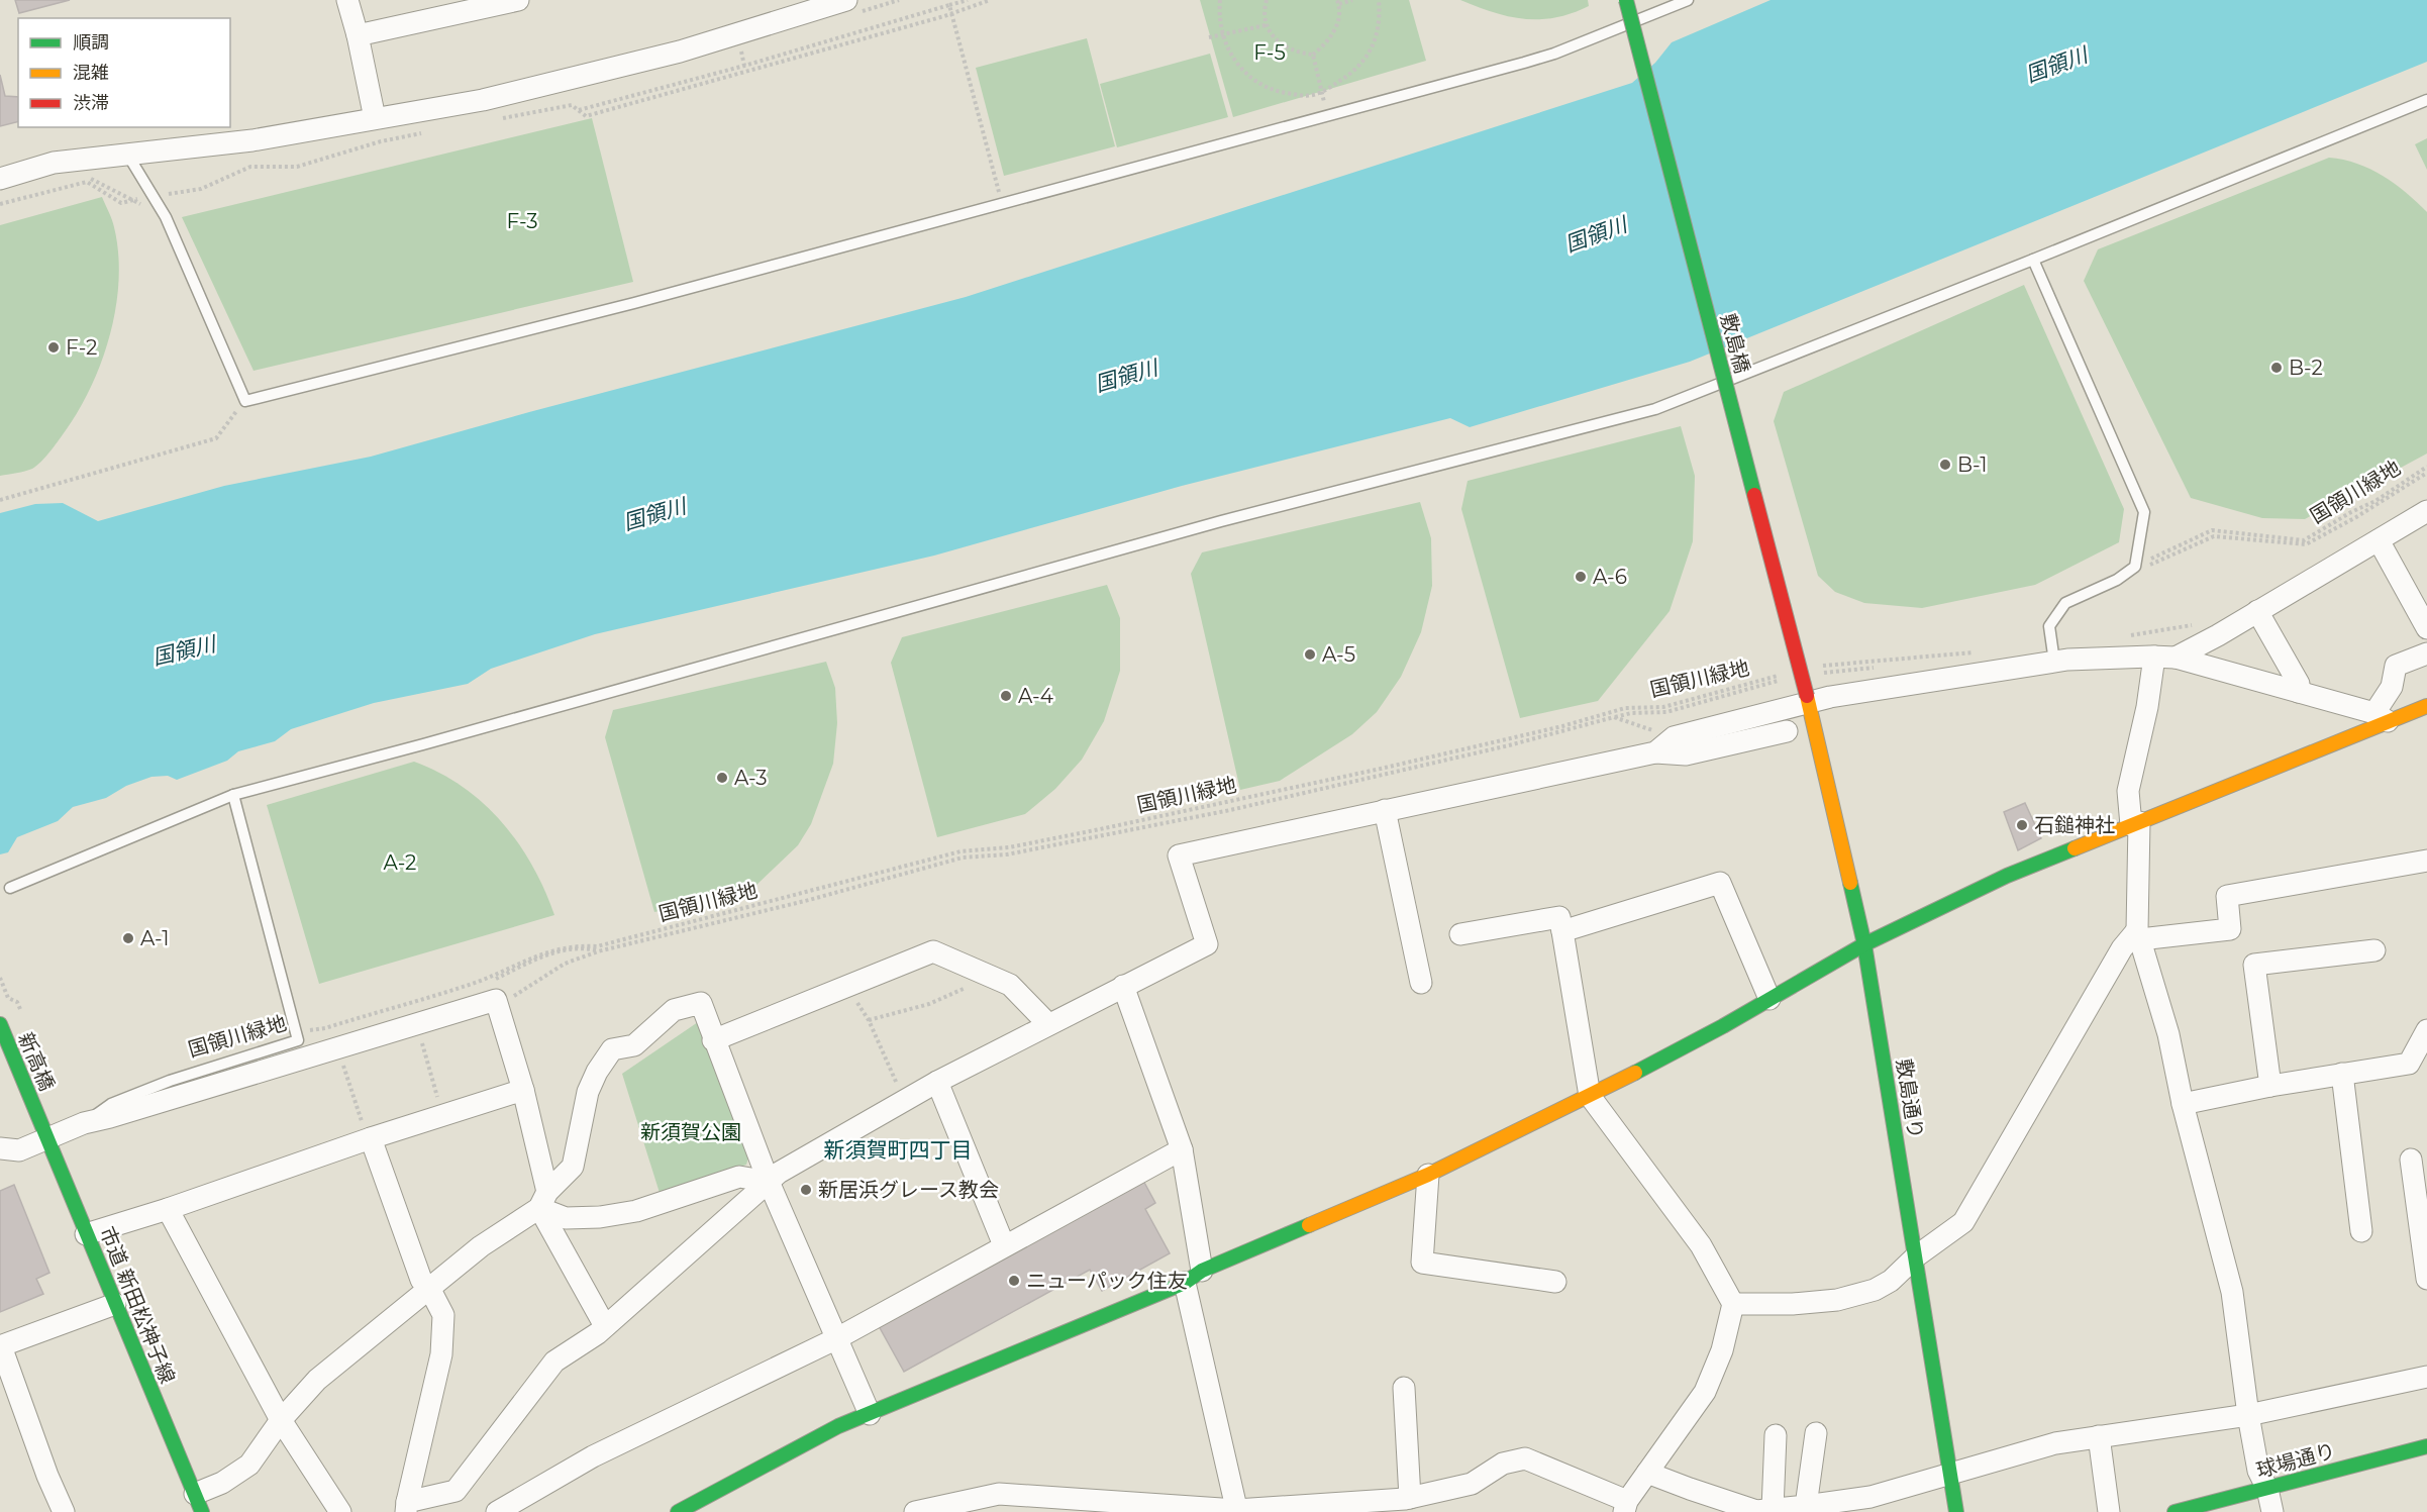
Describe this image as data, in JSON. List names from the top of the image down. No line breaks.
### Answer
{"streets":{"street":["敷島橋","新高橋","敷島通り","市道 新田松神子線","球場通り"],"path":["国領川緑地"]},"crossings":[["敷島橋","敷島通り"],["新高橋","市道 新田松神子線"]],"districts":["新須賀町四丁目"],"water":["国領川"],"parks":["F-5","F-3","A-2","新須賀公園"],"places":["F-2","B-2","B-1","A-6","A-5","A-4","A-3","石鎚神社","A-1","新居浜グレース教会","ニューパック住友"],"legend":["順調","混雑","渋滞"]}
